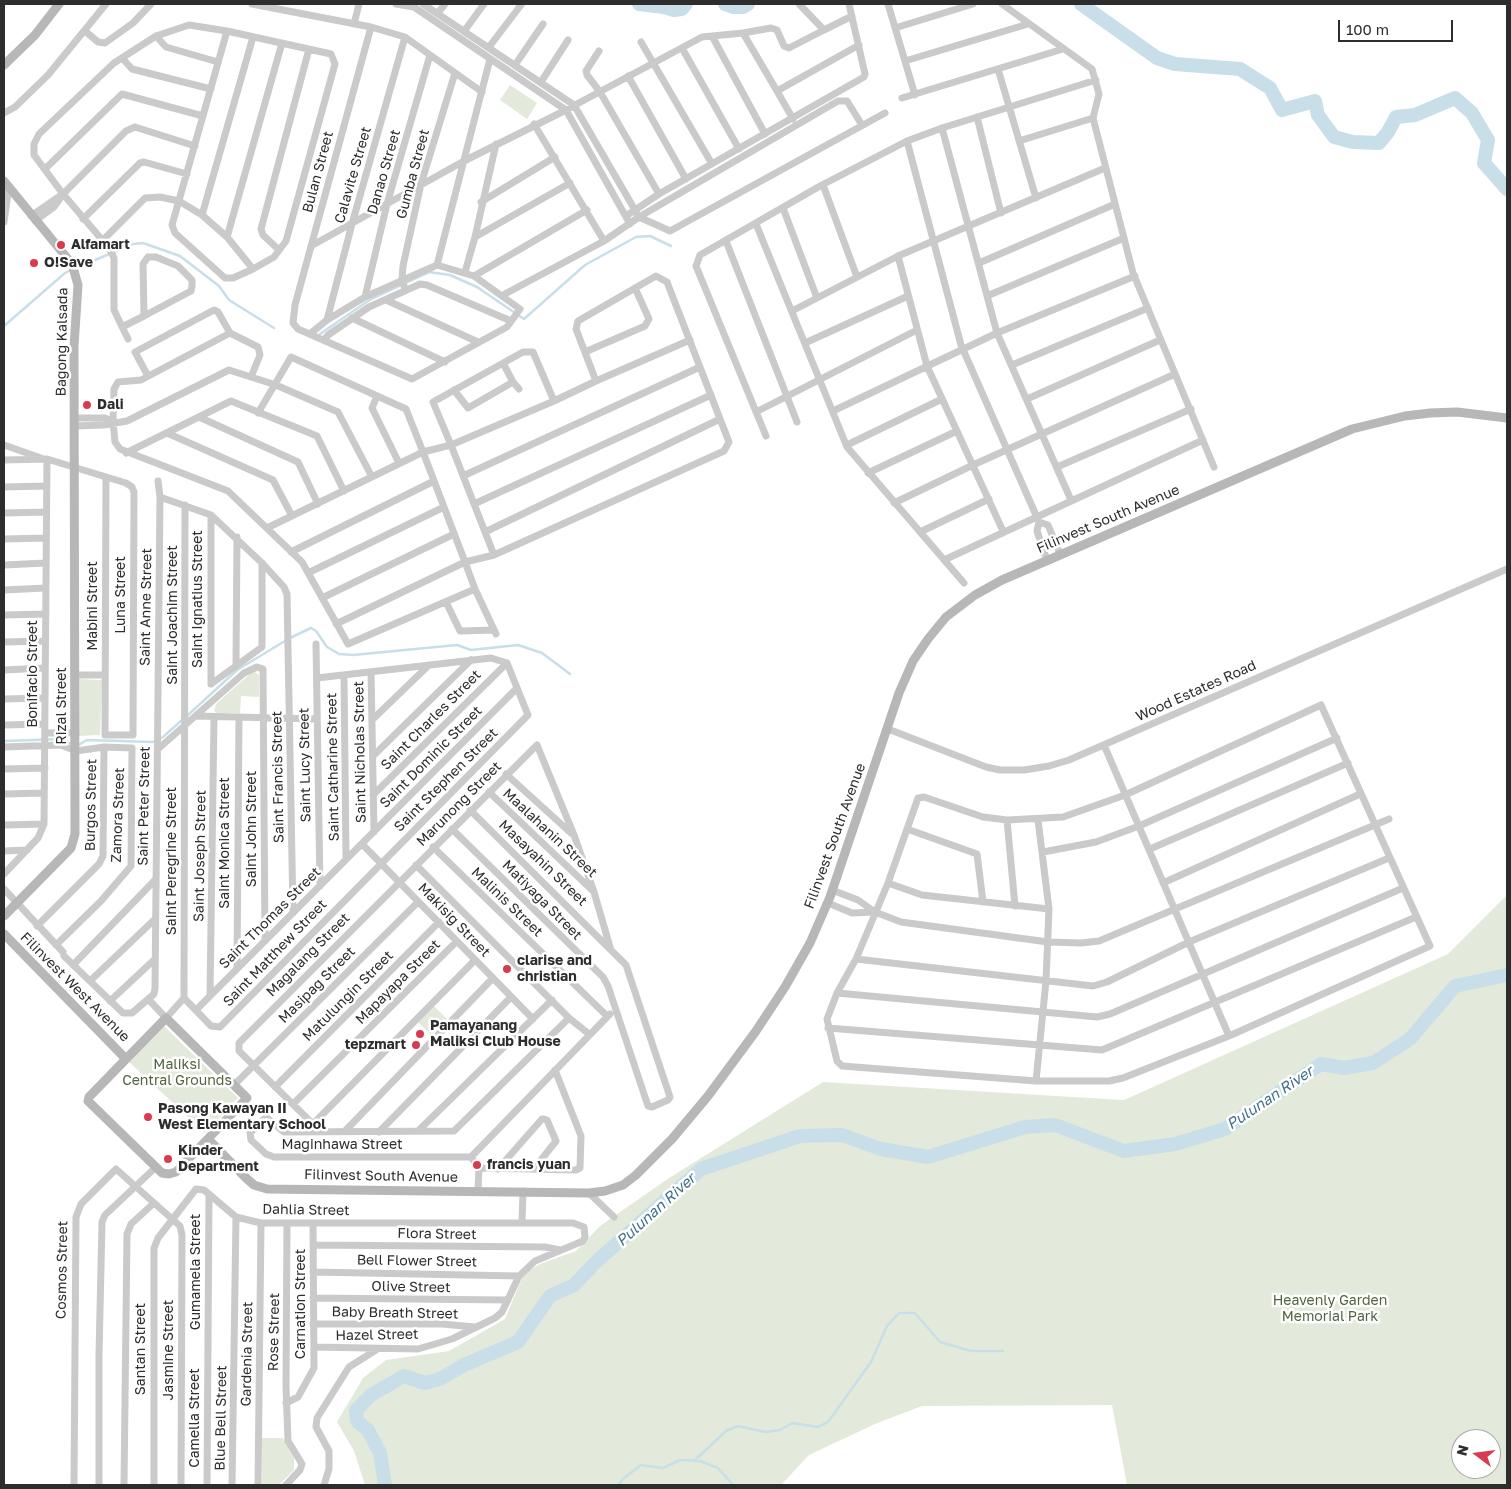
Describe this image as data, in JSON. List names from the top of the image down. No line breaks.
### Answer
{"streets":{"street":["Bulan Street","Danao Street","Gumba Street","Calavite Street","Bagong Kalsada","Filinvest South Avenue","Luna Street","Saint Ignatius Street","Mabini Street","Saint Anne Street","Saint Joachim Street","Bonifacio Street","Wood Estates Road","Rizal Street","Saint Charles Street","Saint Nicholas Street","Saint Dominic Street","Saint Lucy Street","Saint Catharine Street","Saint Francis Street","Saint Stephen Street","Marunong Street","Burgos Street","Saint Peter Street","Zamora Street","Saint John Street","Maalahanin Street","Saint Monica Street","Saint Joseph Street","Saint Peregrine Street","Masayahin Street","Matiyaga Street","Malinis Street","Saint Thomas Street","Makisig Street","Saint Matthew Street","Magalang Street","Mapayapa Street","Masipag Street","Filinvest West Avenue","Matulungin Street","Maginhawa Street","Dahlia Street","Flora Street","Bell Flower Street","Cosmos Street","Gumamela Street","Olive Street","Carnation Street","Baby Breath Street","Rose Street","Hazel Street","Santan Street","Jasmine Street","Gardenia Street","Camella Street","Blue Bell Street"]},"crossings":[["Bagong Kalsada","Luna Street"],["Bagong Kalsada","Rizal Street"],["Filinvest South Avenue","Wood Estates Road"],["Luna Street","Mabini Street"],["Luna Street","Bonifacio Street"],["Luna Street","Rizal Street"],["Saint Ignatius Street","Saint Francis Street"],["Saint Anne Street","Saint Francis Street"],["Saint Anne Street","Saint Peter Street"],["Saint Joachim Street","Saint Francis Street"],["Saint Joachim Street","Saint Peregrine Street"],["Saint Charles Street","Saint Nicholas Street"],["Saint Nicholas Street","Saint Dominic Street"],["Saint Dominic Street","Saint Stephen Street"],["Saint Dominic Street","Saint Thomas Street"],["Saint Dominic Street","Makisig Street"],["Saint Lucy Street","Saint Thomas Street"],["Saint Catharine Street","Saint Thomas Street"],["Saint Francis Street","Saint Thomas Street"],["Saint Stephen Street","Makisig Street"],["Saint Stephen Street","Saint Matthew Street"],["Marunong Street","Maalahanin Street"],["Marunong Street","Masayahin Street"],["Marunong Street","Matiyaga Street"],["Marunong Street","Malinis Street"],["Marunong Street","Makisig Street"],["Marunong Street","Magalang Street"],["Burgos Street","Zamora Street"],["Saint John Street","Saint Thomas Street"],["Saint Monica Street","Saint Thomas Street"],["Saint Joseph Street","Saint Thomas Street"],["Saint Peregrine Street","Saint Matthew Street"],["Masayahin Street","Matiyaga Street"],["Saint Thomas Street","Makisig Street"],["Saint Thomas Street","Saint Matthew Street"],["Makisig Street","Saint Matthew Street"],["Makisig Street","Magalang Street"],["Makisig Street","Mapayapa Street"],["Makisig Street","Masipag Street"],["Makisig Street","Matulungin Street"],["Magalang Street","Masipag Street"],["Dahlia Street","Gumamela Street"],["Dahlia Street","Carnation Street"],["Dahlia Street","Rose Street"],["Dahlia Street","Hazel Street"],["Dahlia Street","Gardenia Street"],["Dahlia Street","Blue Bell Street"],["Flora Street","Carnation Street"],["Flora Street","Hazel Street"],["Bell Flower Street","Carnation Street"],["Bell Flower Street","Hazel Street"],["Gumamela Street","Camella Street"],["Olive Street","Carnation Street"],["Olive Street","Hazel Street"],["Carnation Street","Baby Breath Street"],["Carnation Street","Rose Street"],["Carnation Street","Hazel Street"],["Baby Breath Street","Hazel Street"],["Santan Street","Jasmine Street"]],"water":["Pulunan River"],"parks":["Maliksi Central Grounds","Heavenly Garden Memorial Park"],"places":["Alfamart","O!Save","Dali","clarise and christian","Pamayanang Maliksi Club House","tepzmart","Pasong Kawayan II West Elementary School","Kinder Department","francis yuan"],"scale_bar":"100 m","north":"left"}
